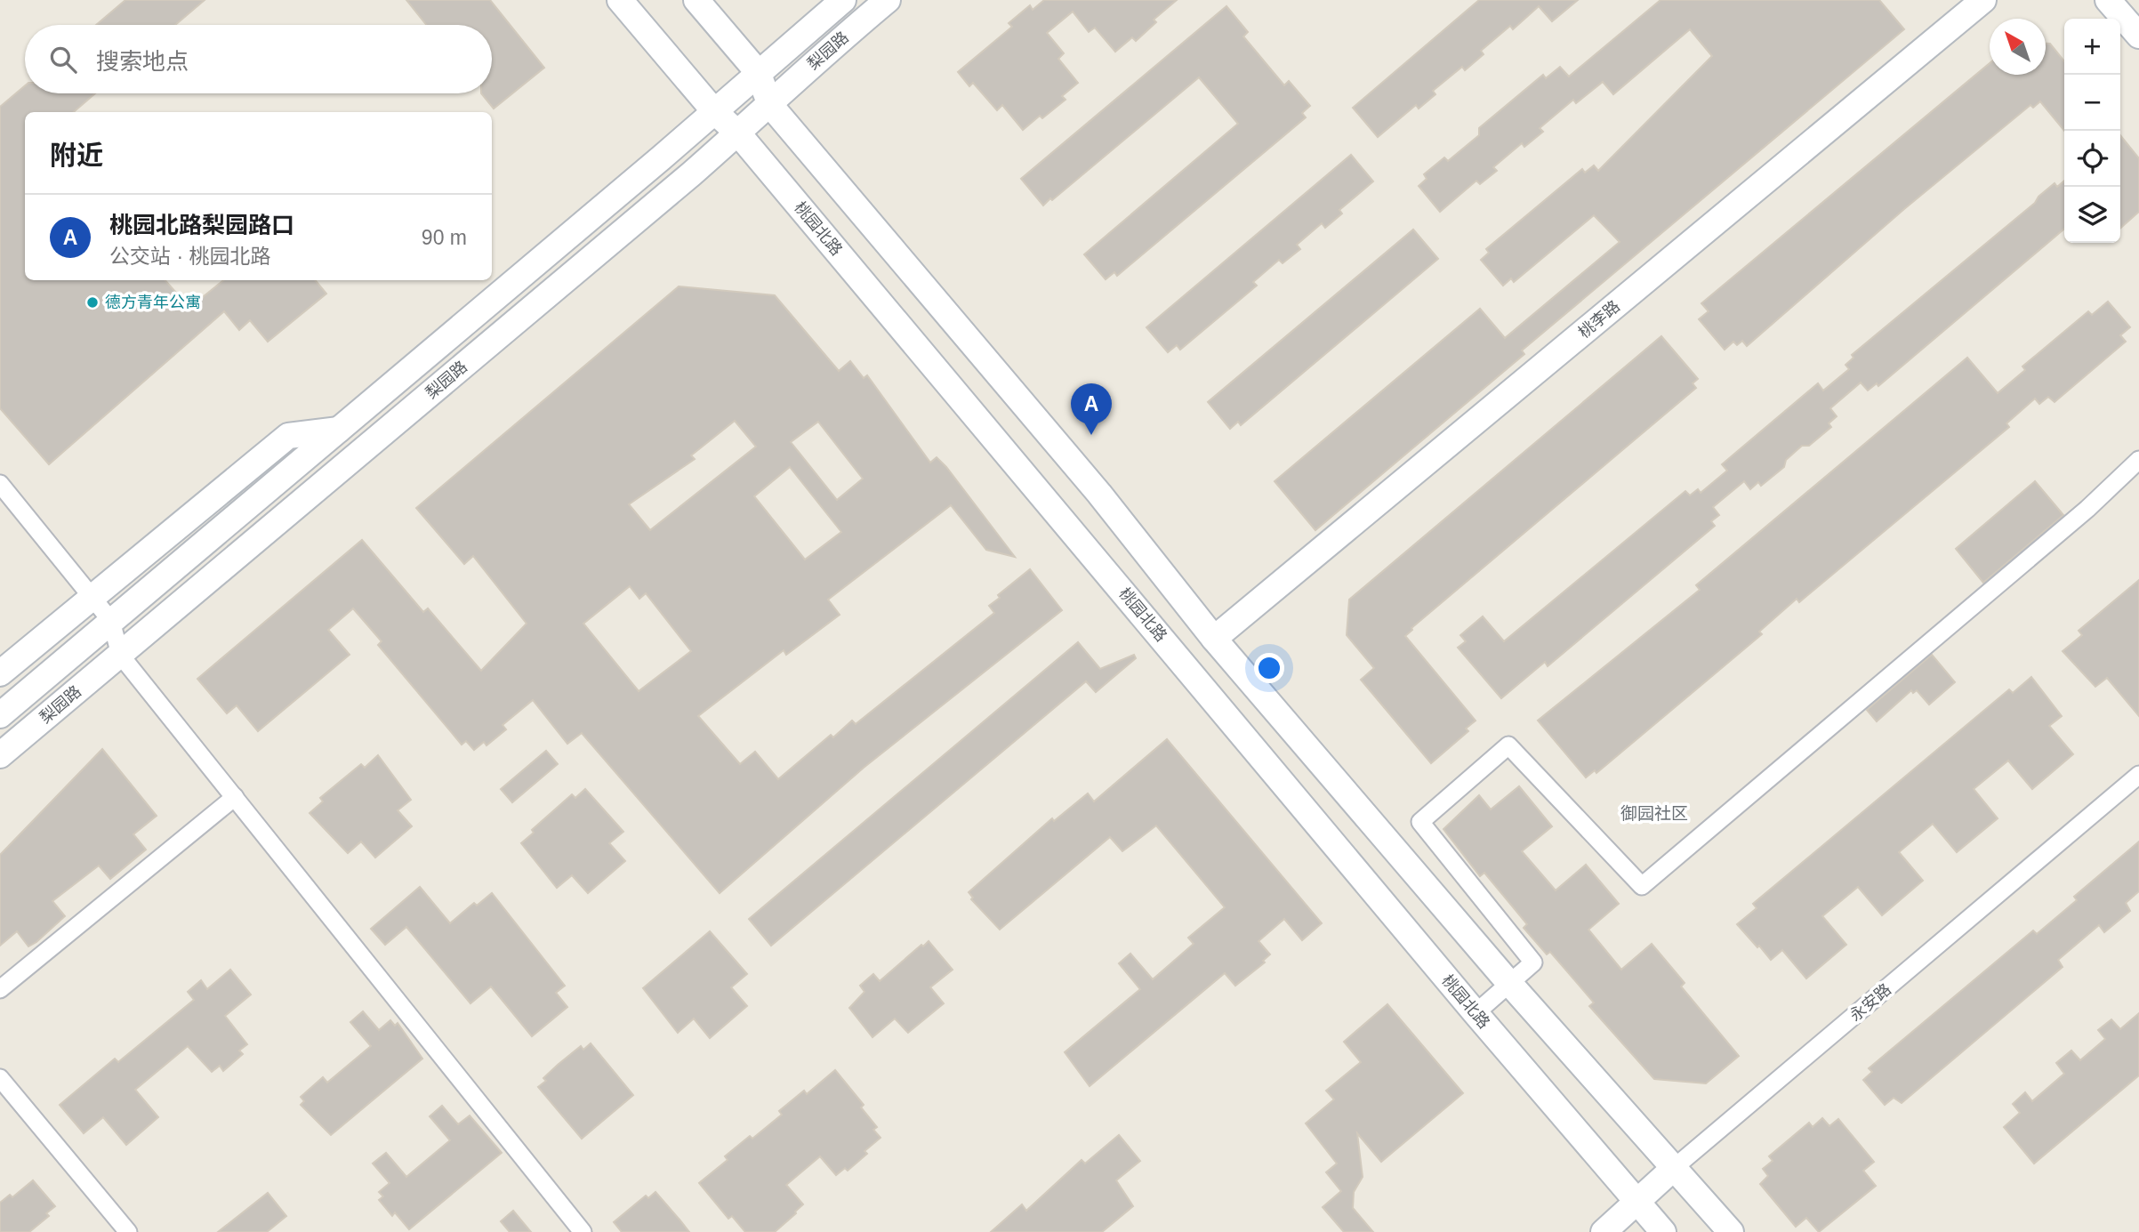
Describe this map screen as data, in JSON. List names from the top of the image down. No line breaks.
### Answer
{"streets":{"main road":["梨园路","桃园北路","桃李路","永安路"]},"crossings":[["梨园路","桃园北路"],["桃园北路","永安路"]],"districts":["御园社区"],"places":["德方青年公寓"],"north":"top left","page":{"map_buttons":["+","−"],"search":"搜索地点","heading":"附近","list":[{"mark":"A","name":"桃园北路梨园路口","note":"公交站 · 桃园北路","value":"90 m"}],"pins":"A"}}
